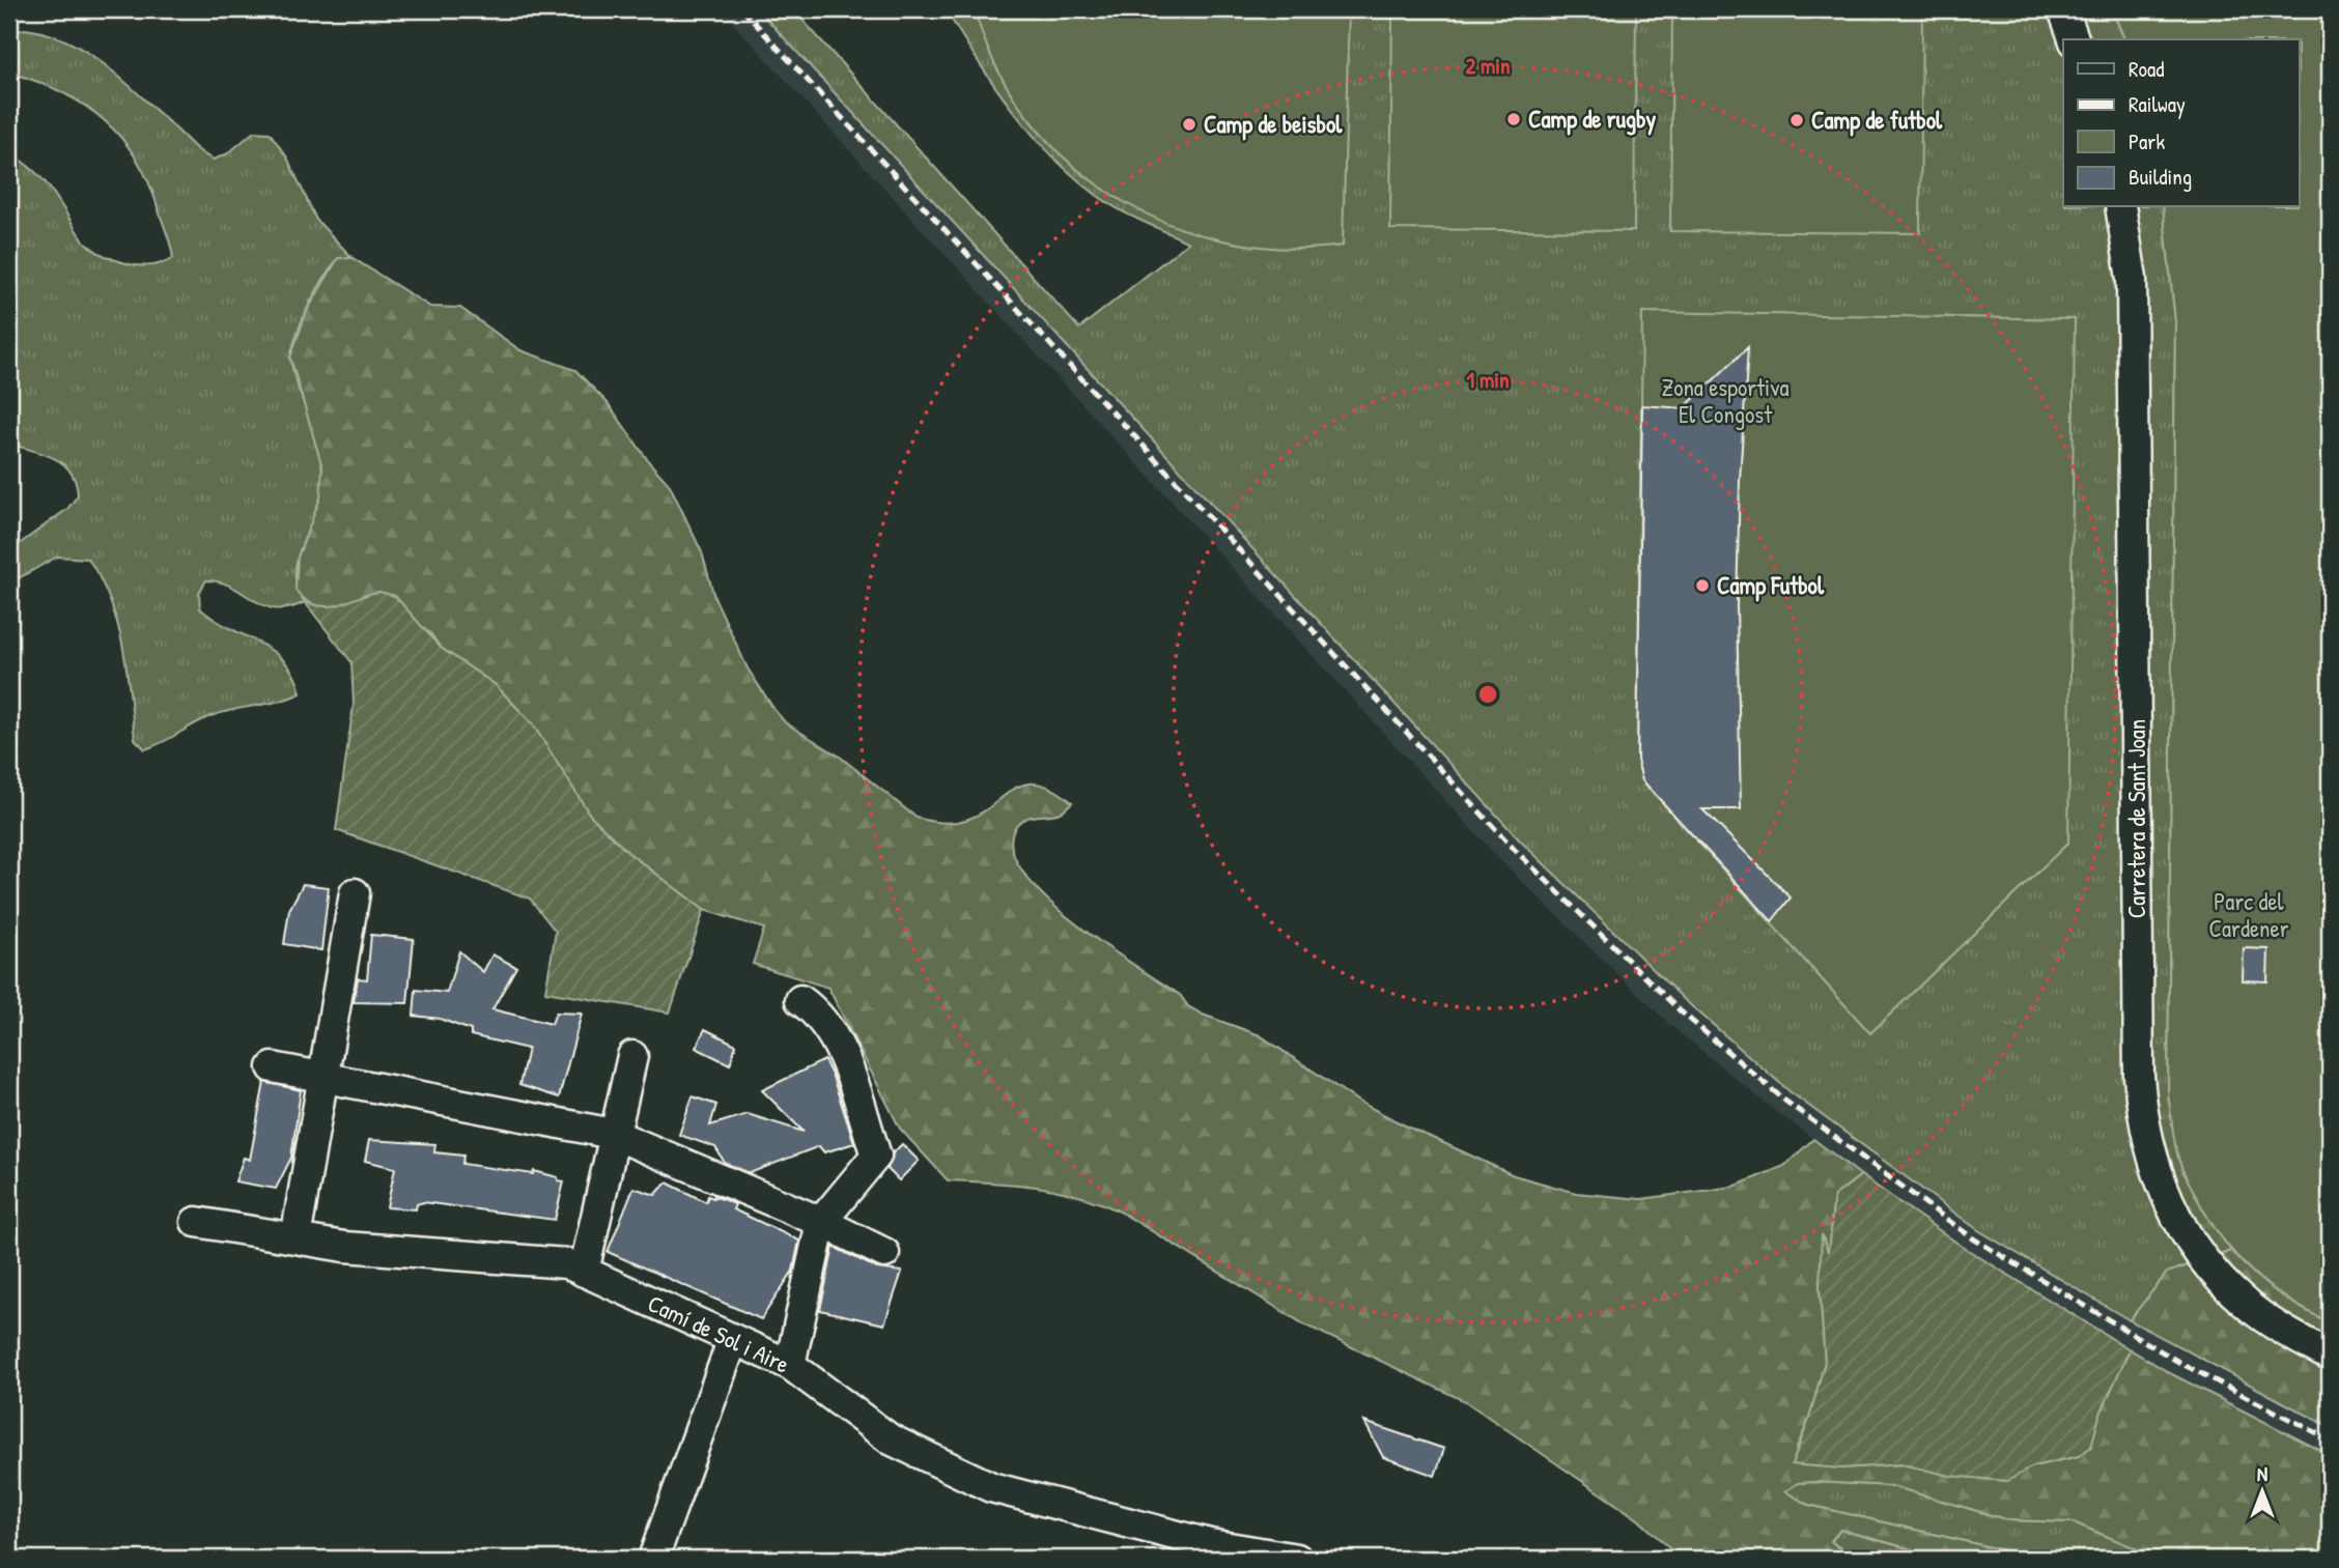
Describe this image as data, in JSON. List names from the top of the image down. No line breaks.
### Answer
{"streets":{"street":["Carretera de Sant Joan","Camí de Sol i Aire"]},"parks":["Zona esportiva El Congost","Parc del Cardener"],"places":["Camp de rugby","Camp de futbol","Camp de beisbol","Camp Futbol"],"legend":["Road","Railway","Park","Building"],"north":"top","rings":["2 min","1 min"]}
